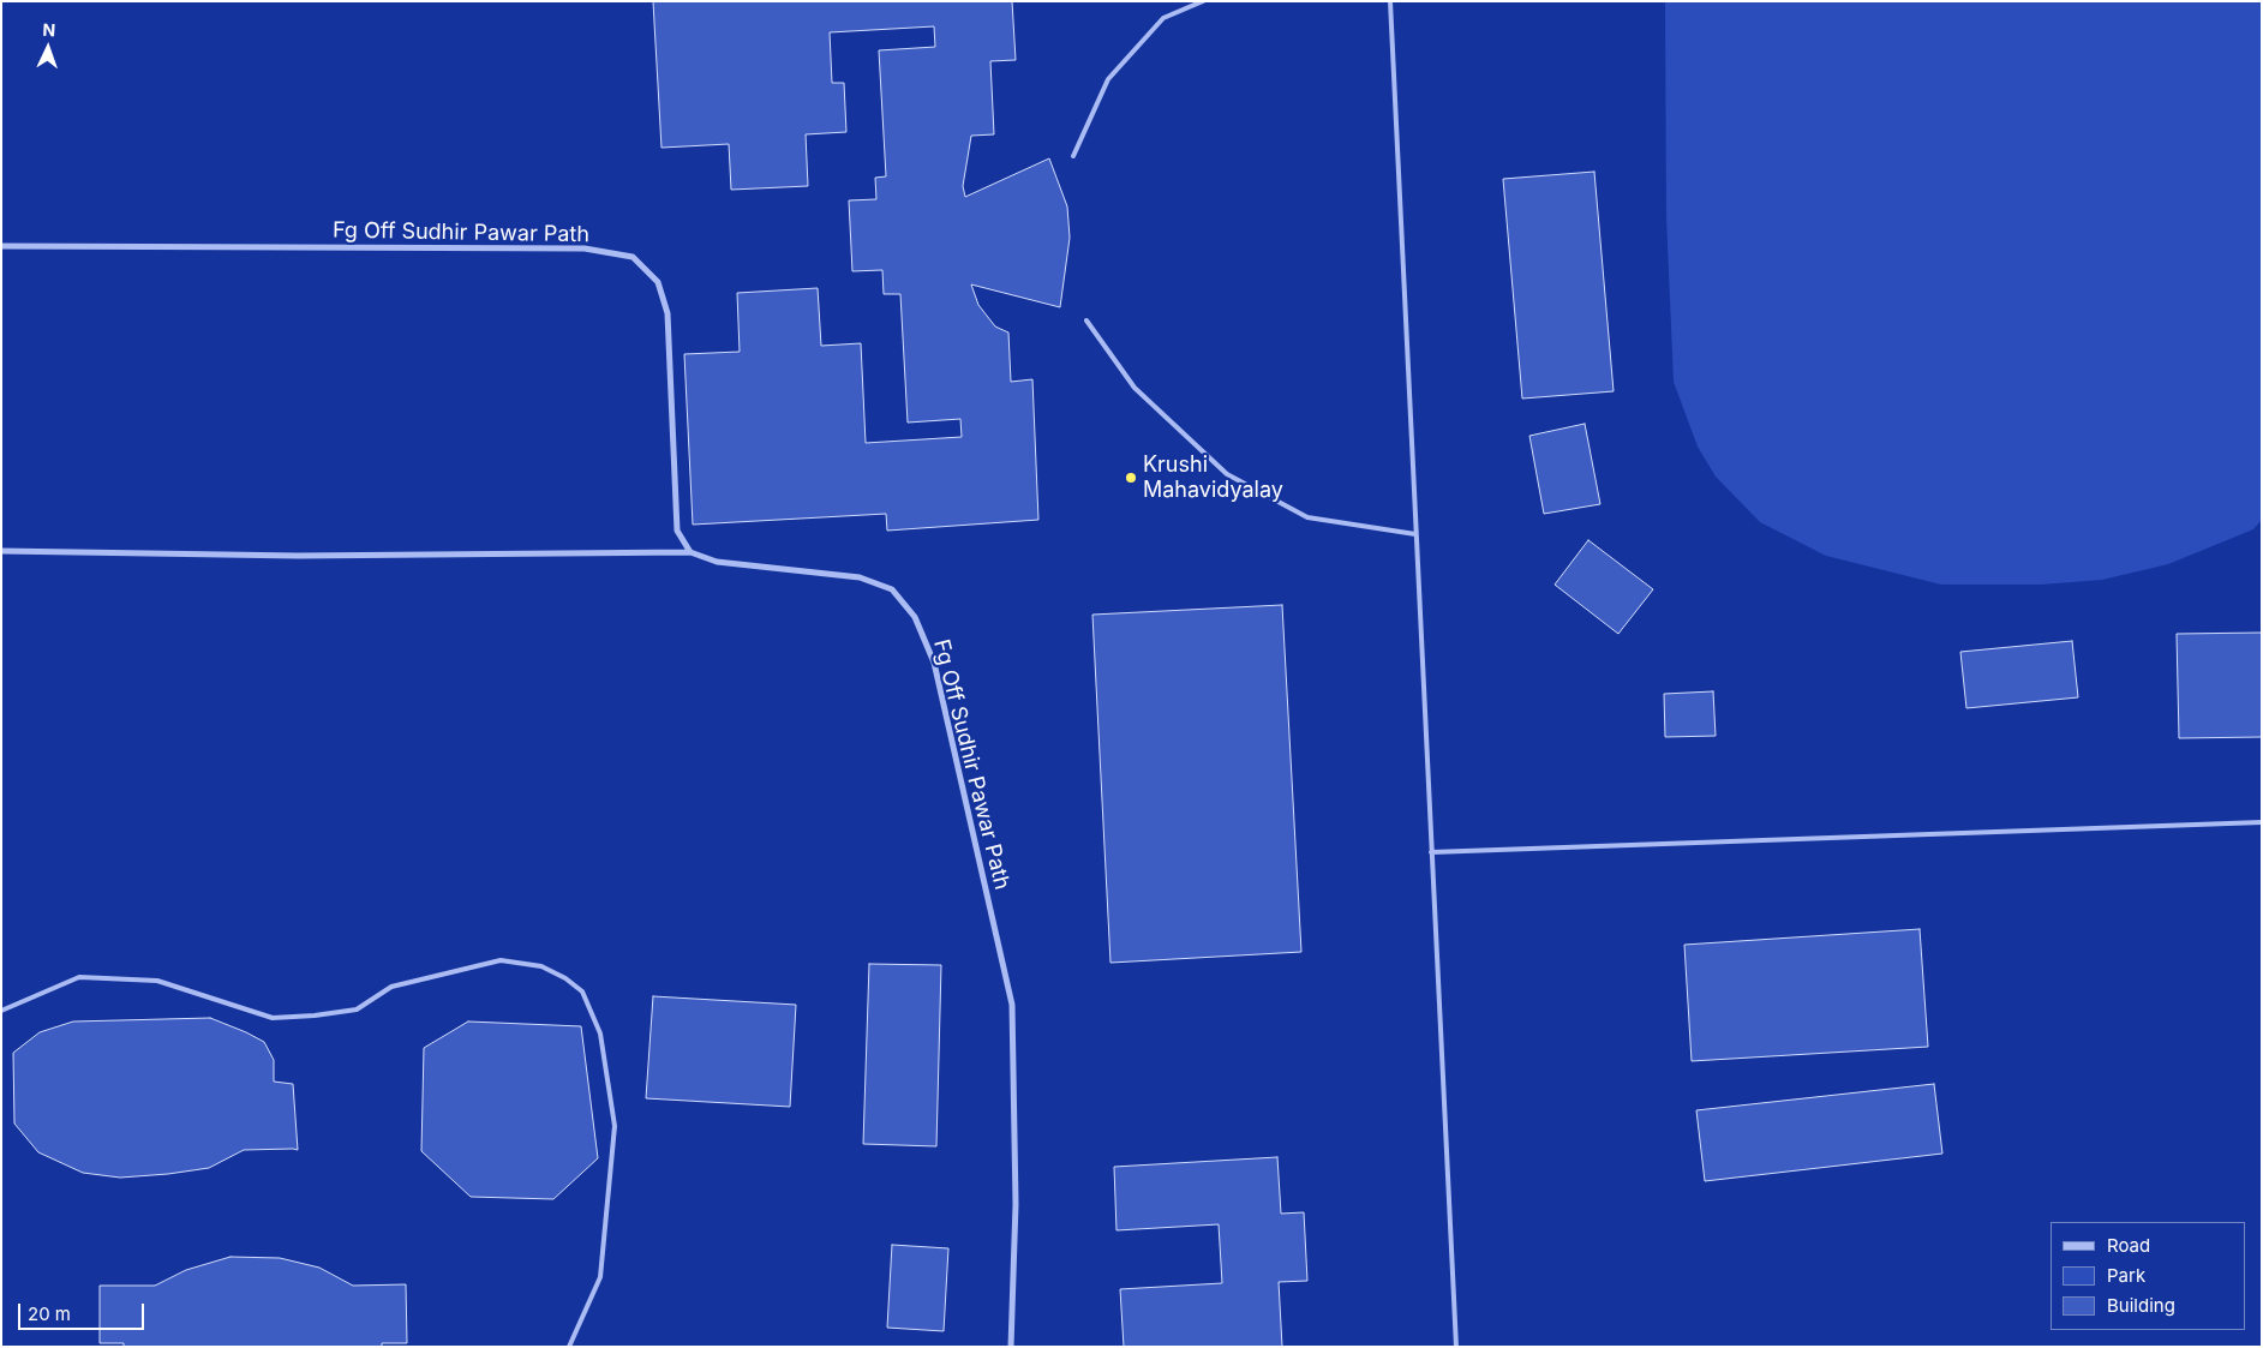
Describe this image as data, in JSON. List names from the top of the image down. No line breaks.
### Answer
{"streets":{"street":["Fg Off Sudhir Pawar Path"]},"places":["Krushi Mahavidyalay"],"legend":["Road","Park","Building"],"scale_bar":"20 m","north":"top"}
